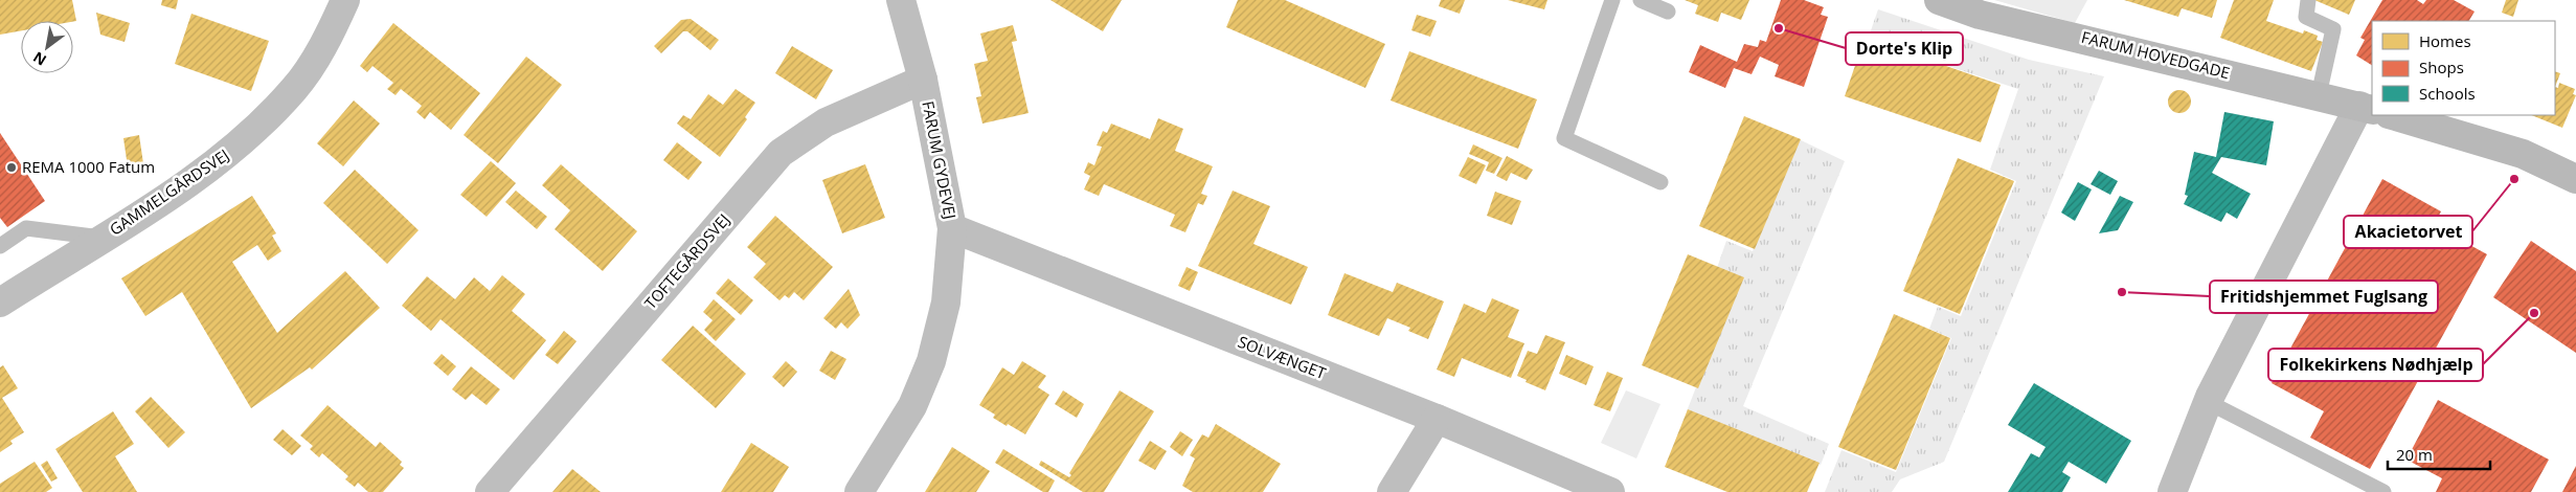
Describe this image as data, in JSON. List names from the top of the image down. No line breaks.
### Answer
{"streets":{"street":["FARUM HOVEDGADE","FARUM GYDEVEJ","GAMMELGÅRDSVEJ","TOFTEGÅRDSVEJ","SOLVÆNGET"]},"crossings":[["FARUM GYDEVEJ","TOFTEGÅRDSVEJ"],["FARUM GYDEVEJ","SOLVÆNGET"]],"places":["Dorte's Klip","REMA 1000 Fatum","Akacietorvet","Fritidshjemmet Fuglsang","Folkekirkens Nødhjælp"],"legend":["Homes","Shops","Schools"],"scale_bar":"20 m","north":"bottom left"}
